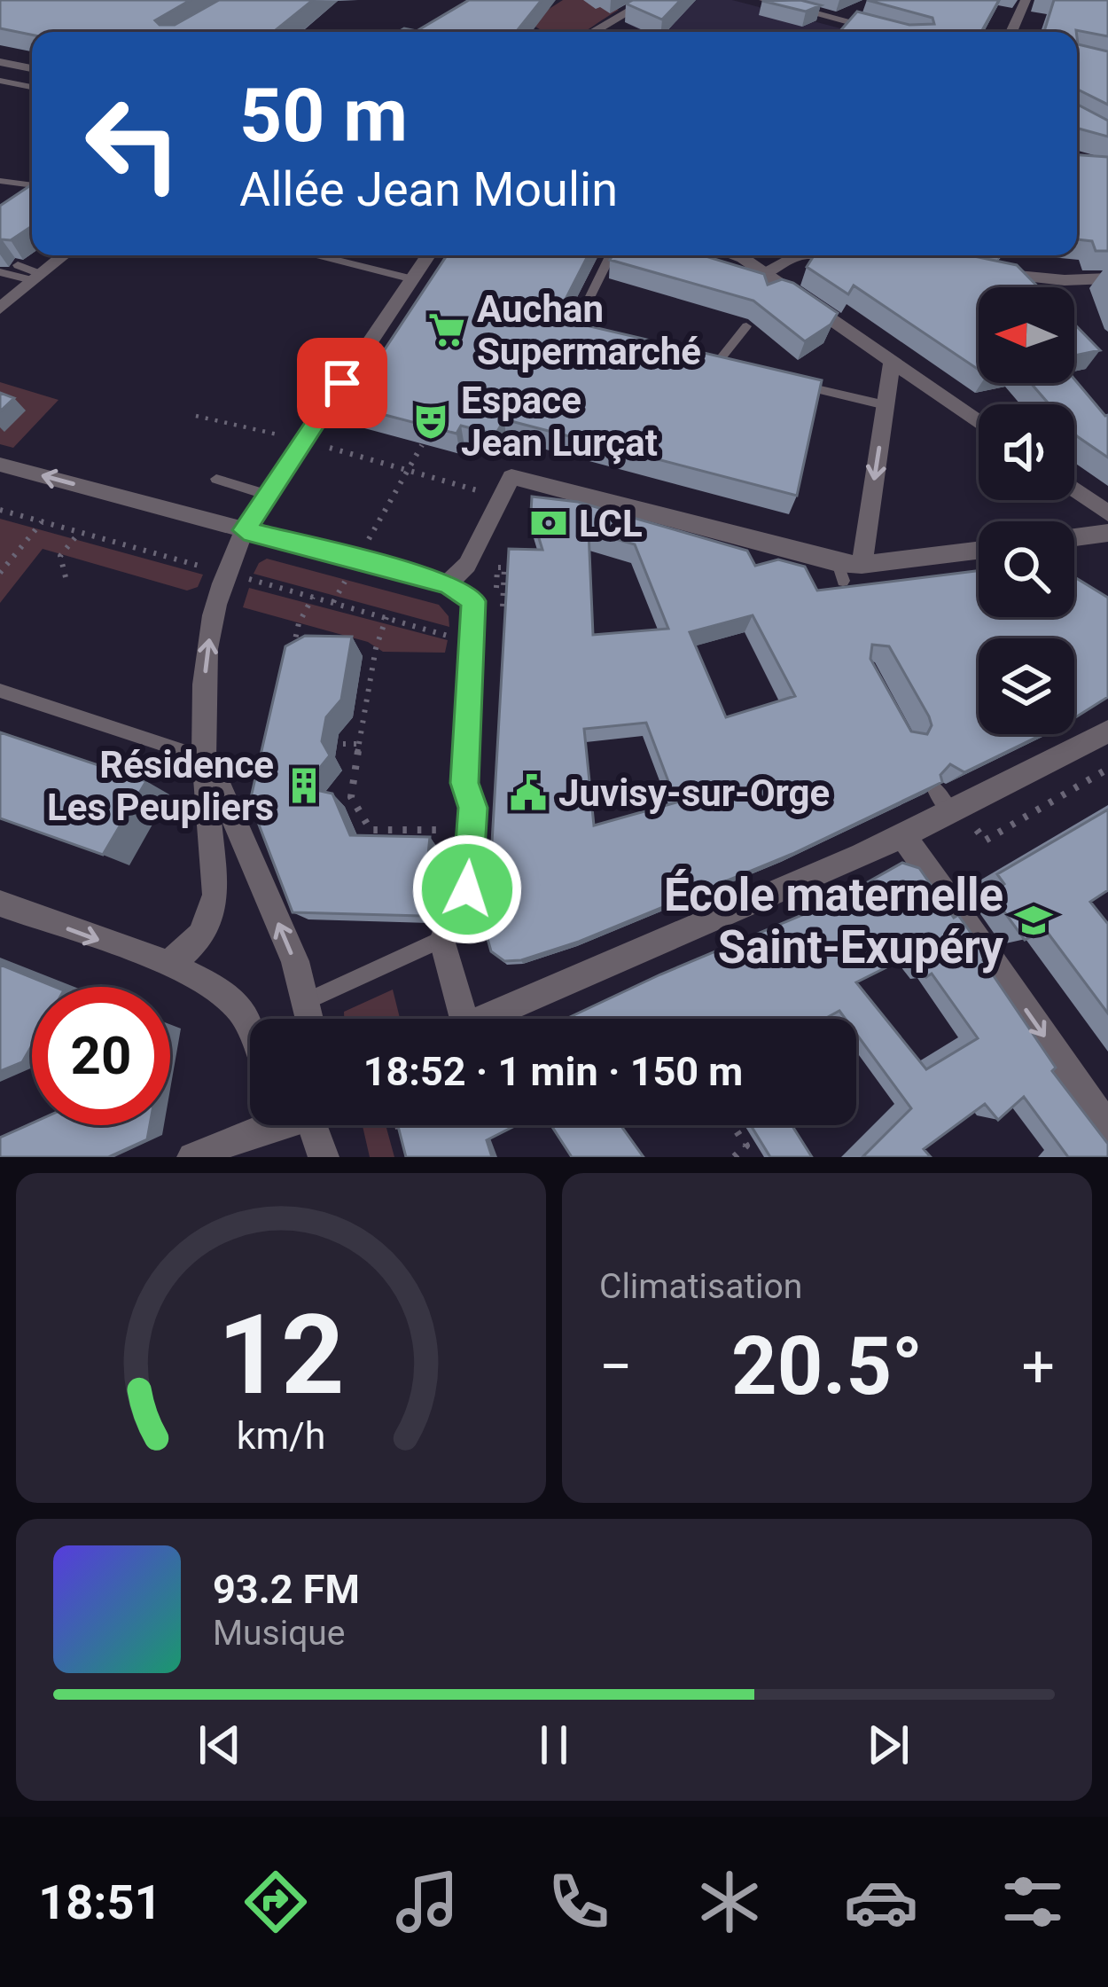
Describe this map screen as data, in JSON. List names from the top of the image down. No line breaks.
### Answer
{"places":{"supermarket":["Auchan Supermarché"],"theatre":["Espace Jean Lurçat"],"bank":["LCL"],"building":["Résidence Les Peupliers"],"public building":["Juvisy-sur-Orge"],"school or university":["École maternelle Saint-Exupéry"]},"north":"left","page":{"turn":["50 m","Allée Jean Moulin"],"limit":"20","trip":"18:52 · 1 min · 150 m","tile":"Climatisation","heat":["−","20.5°","+"],"song":["93.2 FM","Musique"],"tabs":"18:51","gauge":["12","km/h"]}}
